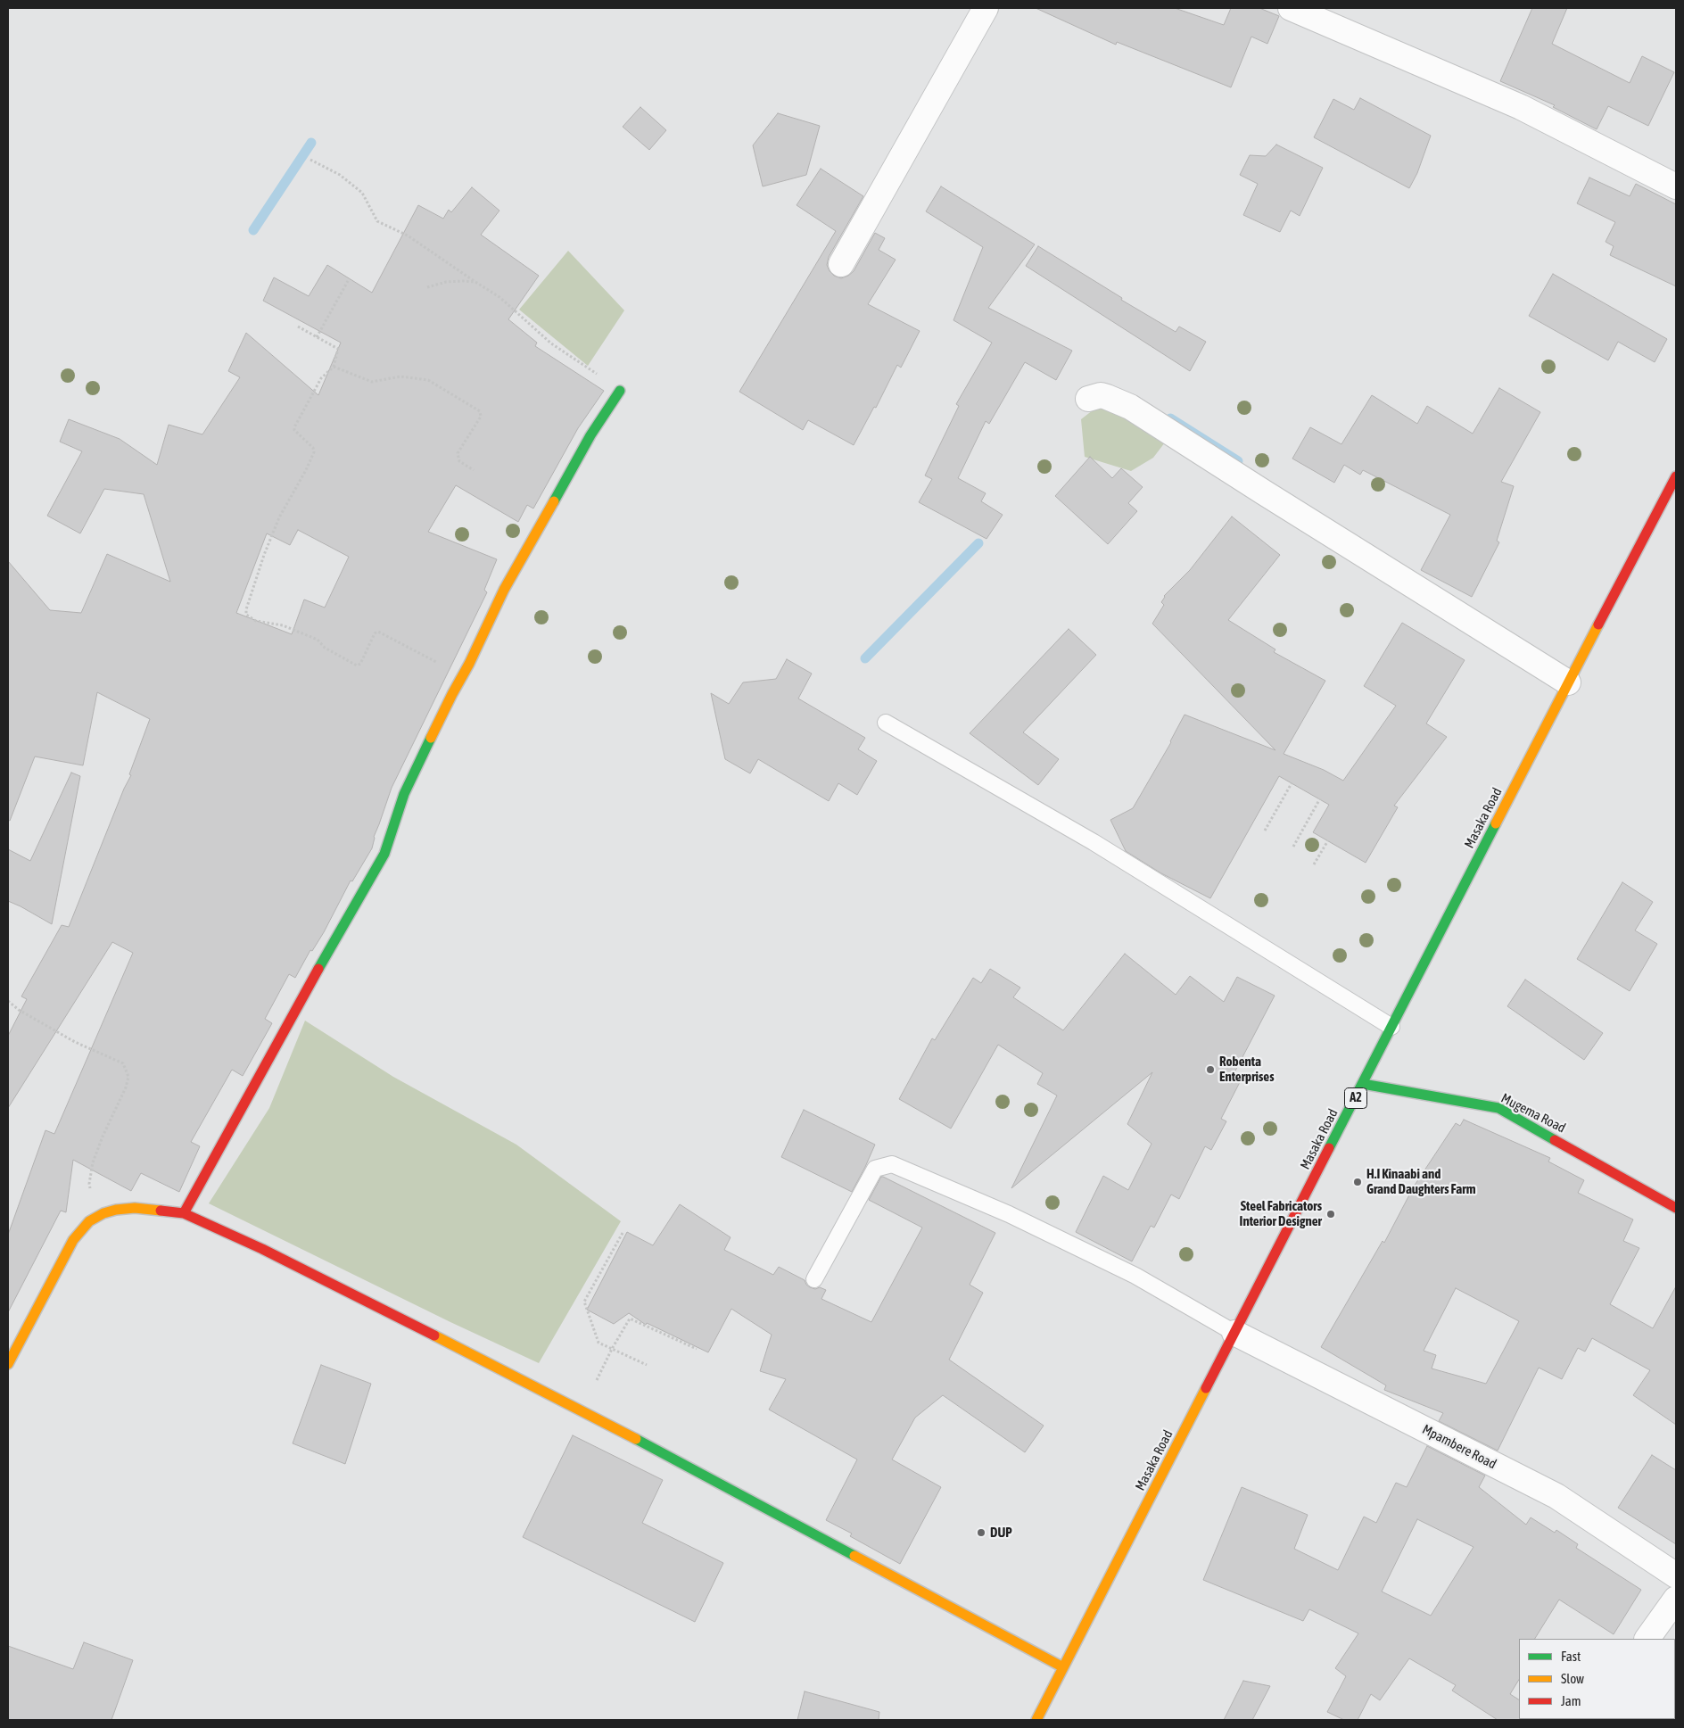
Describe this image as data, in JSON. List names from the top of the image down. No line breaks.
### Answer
{"streets":{"street":["Masaka Road","A2","Mugema Road","Mpambere Road"]},"crossings":[["Masaka Road","Mugema Road"],["Masaka Road","Mpambere Road"]],"places":["Robenta Enterprises","H.I Kinaabi and Grand Daughters Farm","Steel Fabricators Interior Designer","DUP"],"legend":["Fast","Slow","Jam"]}
